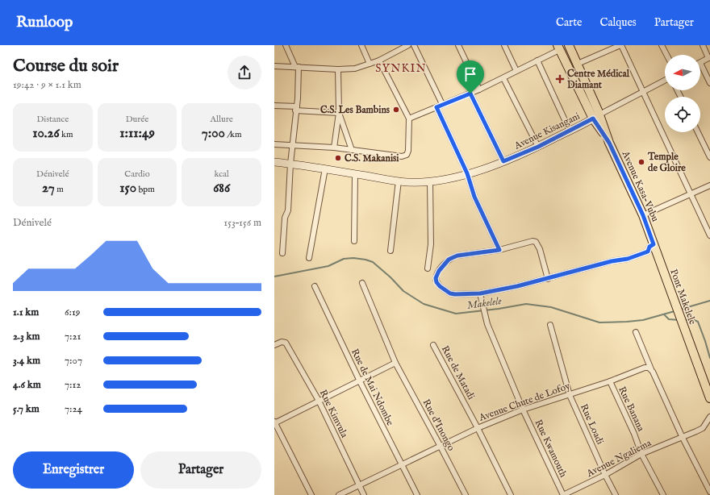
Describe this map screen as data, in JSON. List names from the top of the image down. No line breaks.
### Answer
{"streets":{"main road":["Avenue Kasa-Vubu","Pont Makelele"],"street":["Avenue Kisangani","Rue de Matadi","Rue de Mai Ndombe","Avenue Chute de Lofoy","Rue Banana","Rue Kimvula","Rue Loadi","Rue d'Inongo","Rue Kwamouth","Avenue Ngaliema"]},"crossings":[["Avenue Kisangani","Avenue Kasa-Vubu"],["Avenue Kasa-Vubu","Pont Makelele"],["Rue de Matadi","Avenue Chute de Lofoy"],["Rue de Mai Ndombe","Avenue Chute de Lofoy"],["Avenue Chute de Lofoy","Rue Banana"],["Avenue Chute de Lofoy","Rue Kimvula"],["Avenue Chute de Lofoy","Rue Loadi"],["Avenue Chute de Lofoy","Rue d'Inongo"],["Avenue Chute de Lofoy","Rue Kwamouth"],["Rue Banana","Avenue Ngaliema"],["Rue Loadi","Avenue Ngaliema"],["Rue Kwamouth","Avenue Ngaliema"]],"districts":["SYNKIN"],"water":["Makelele"],"places":{"health":["Centre Médical Diamant"],"other":["C.S. Les Bambins","C.S. Makanisi","Temple de Gloire"]},"north":"left","page":{"header":"Runloop","nav":["Carte","Calques","Partager"],"heading":["Course du soir","19:42 · 9 × 1.1 km"],"stats":[["Distance","10.26 km"],["Durée","1:11:49"],["Allure","7:00 /km"],["Dénivelé","27 m"],["Cardio","150 bpm"],["kcal","686"]],"chart":["Dénivelé","153–156 m"],"list":[{"name":"1.1 km","note":"6:19"},{"name":"2.3 km","note":"7:21"},{"name":"3.4 km","note":"7:07"},{"name":"4.6 km","note":"7:12"},{"name":"5.7 km","note":"7:24"}],"buttons":["Enregistrer","Partager"]}}
